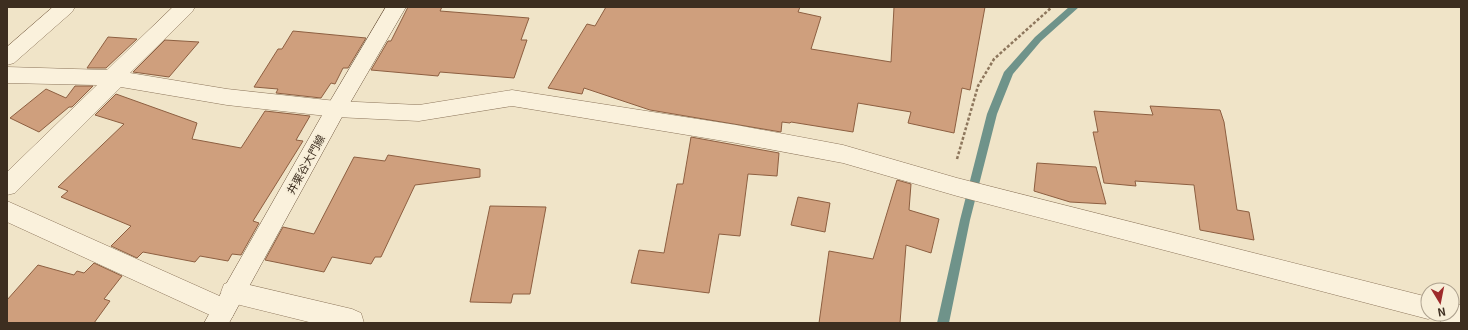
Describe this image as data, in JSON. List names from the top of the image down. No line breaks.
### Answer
{"streets":{"street":["井栗谷大門線"]},"north":"bottom"}
